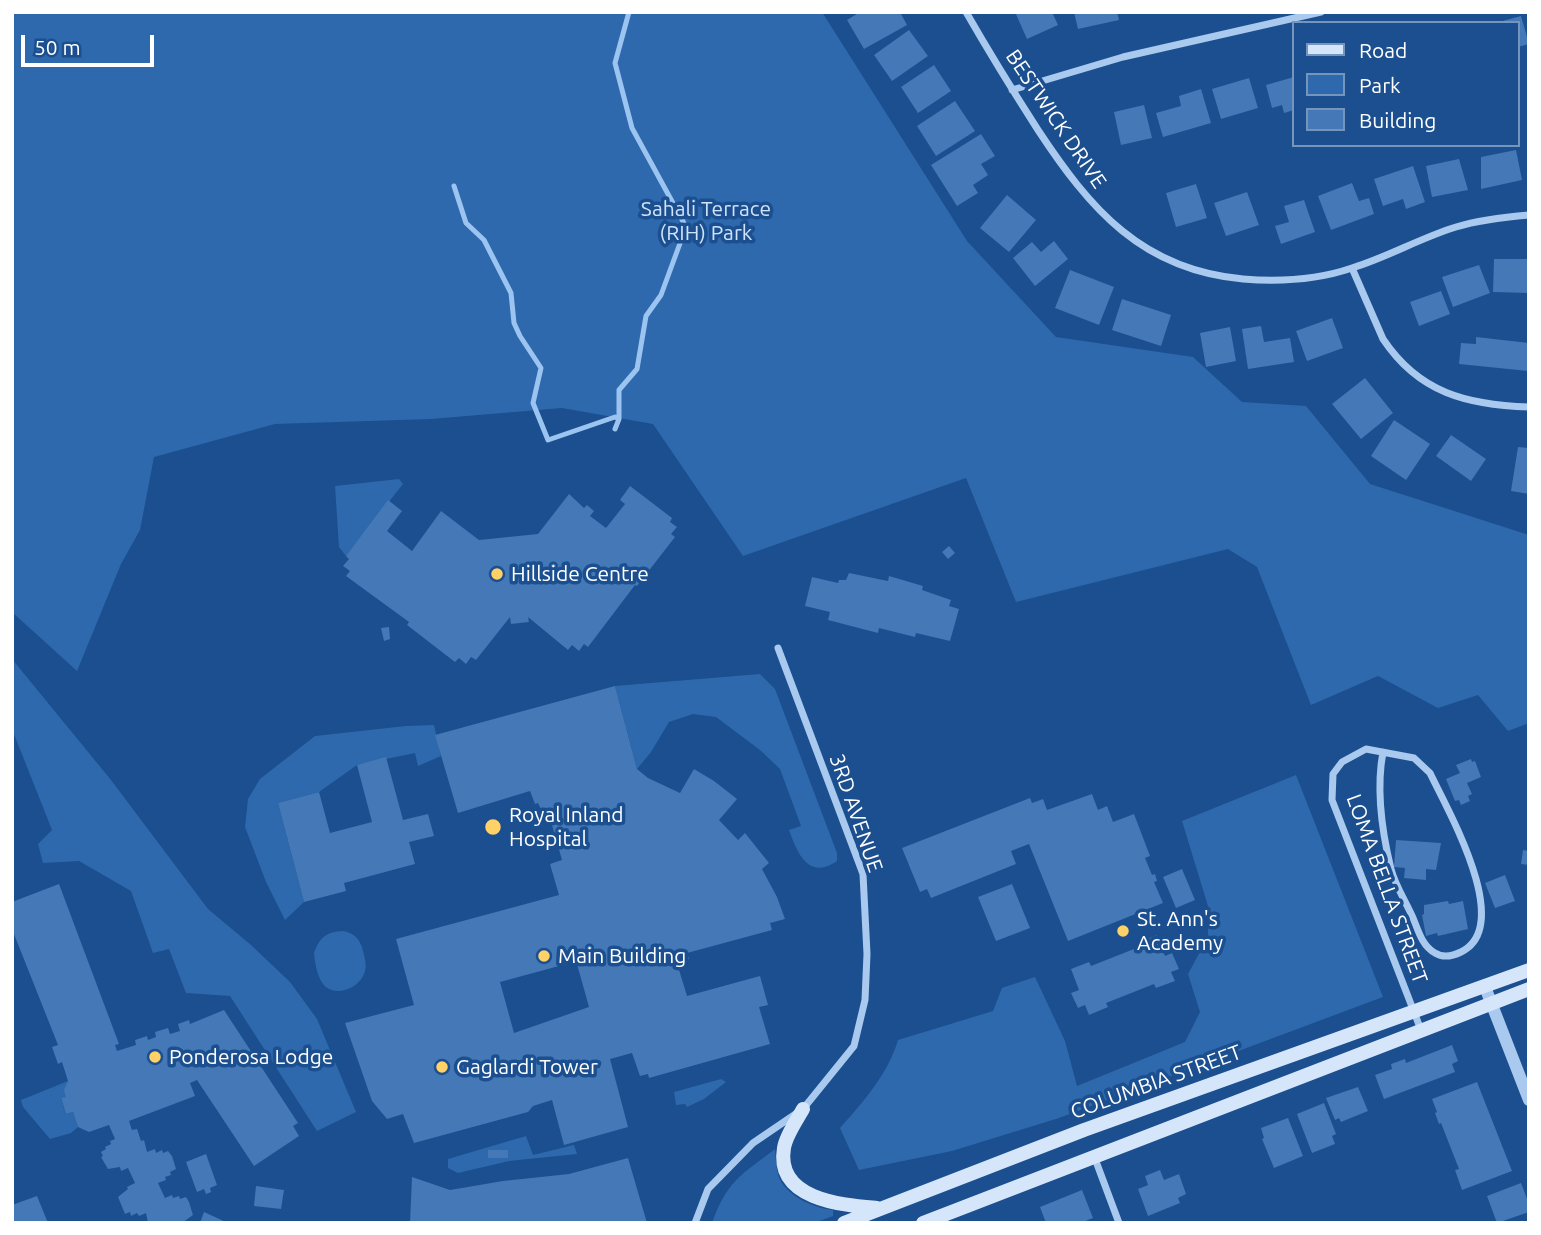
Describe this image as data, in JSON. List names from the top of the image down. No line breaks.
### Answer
{"streets":{"main road":["COLUMBIA STREET"],"street":["BESTWICK DRIVE","3RD AVENUE","LOMA BELLA STREET"]},"crossings":[["LOMA BELLA STREET","COLUMBIA STREET"]],"parks":["Sahali Terrace (RIH) Park"],"places":["Hillside Centre","Royal Inland Hospital","St. Ann's Academy","Main Building","Ponderosa Lodge","Gaglardi Tower"],"legend":["Road","Park","Building"],"scale_bar":"50 m"}
